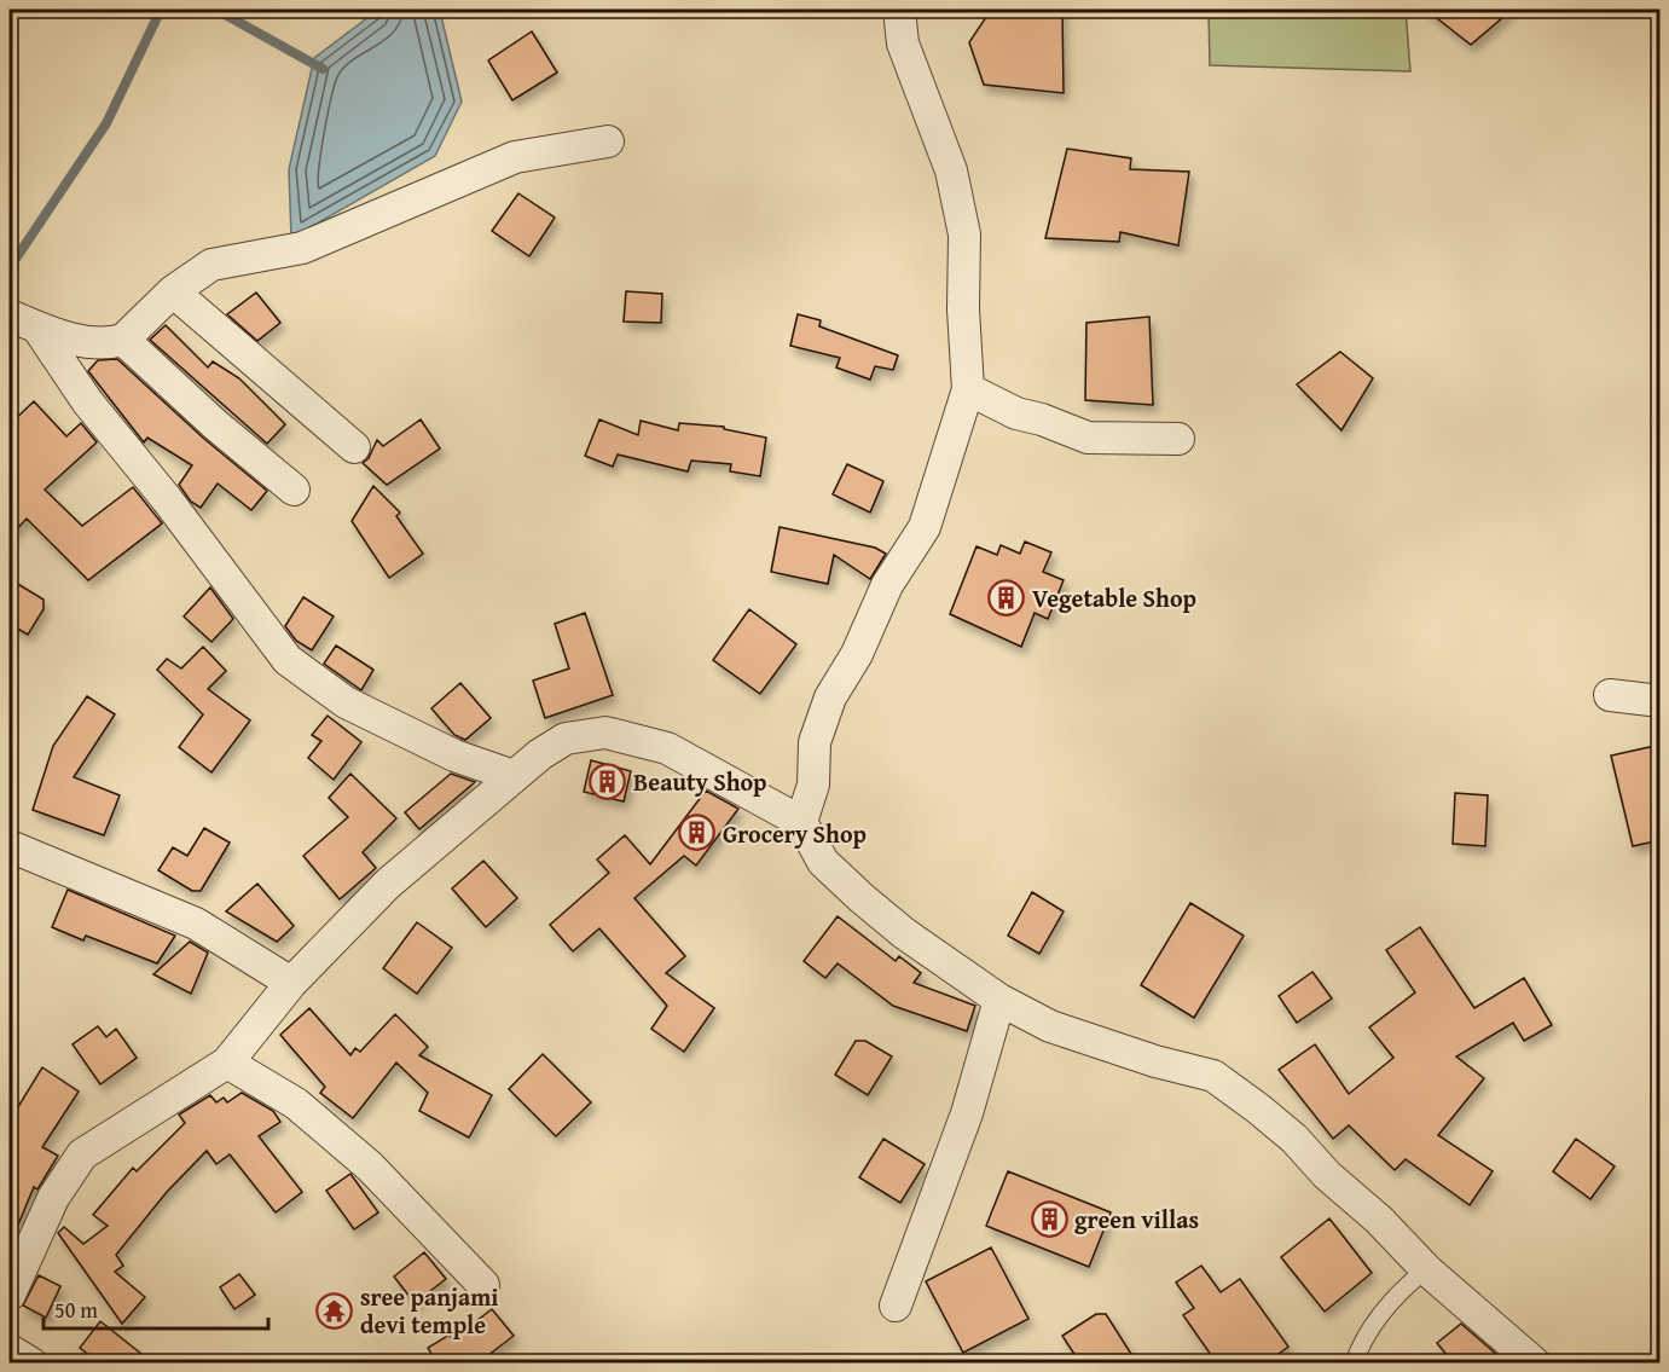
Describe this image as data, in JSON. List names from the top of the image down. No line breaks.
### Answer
{"places":{"building":["Vegetable Shop","Beauty Shop","Grocery Shop","green villas"],"temple":["sree panjami devi temple"]},"scale_bar":"50 m"}
